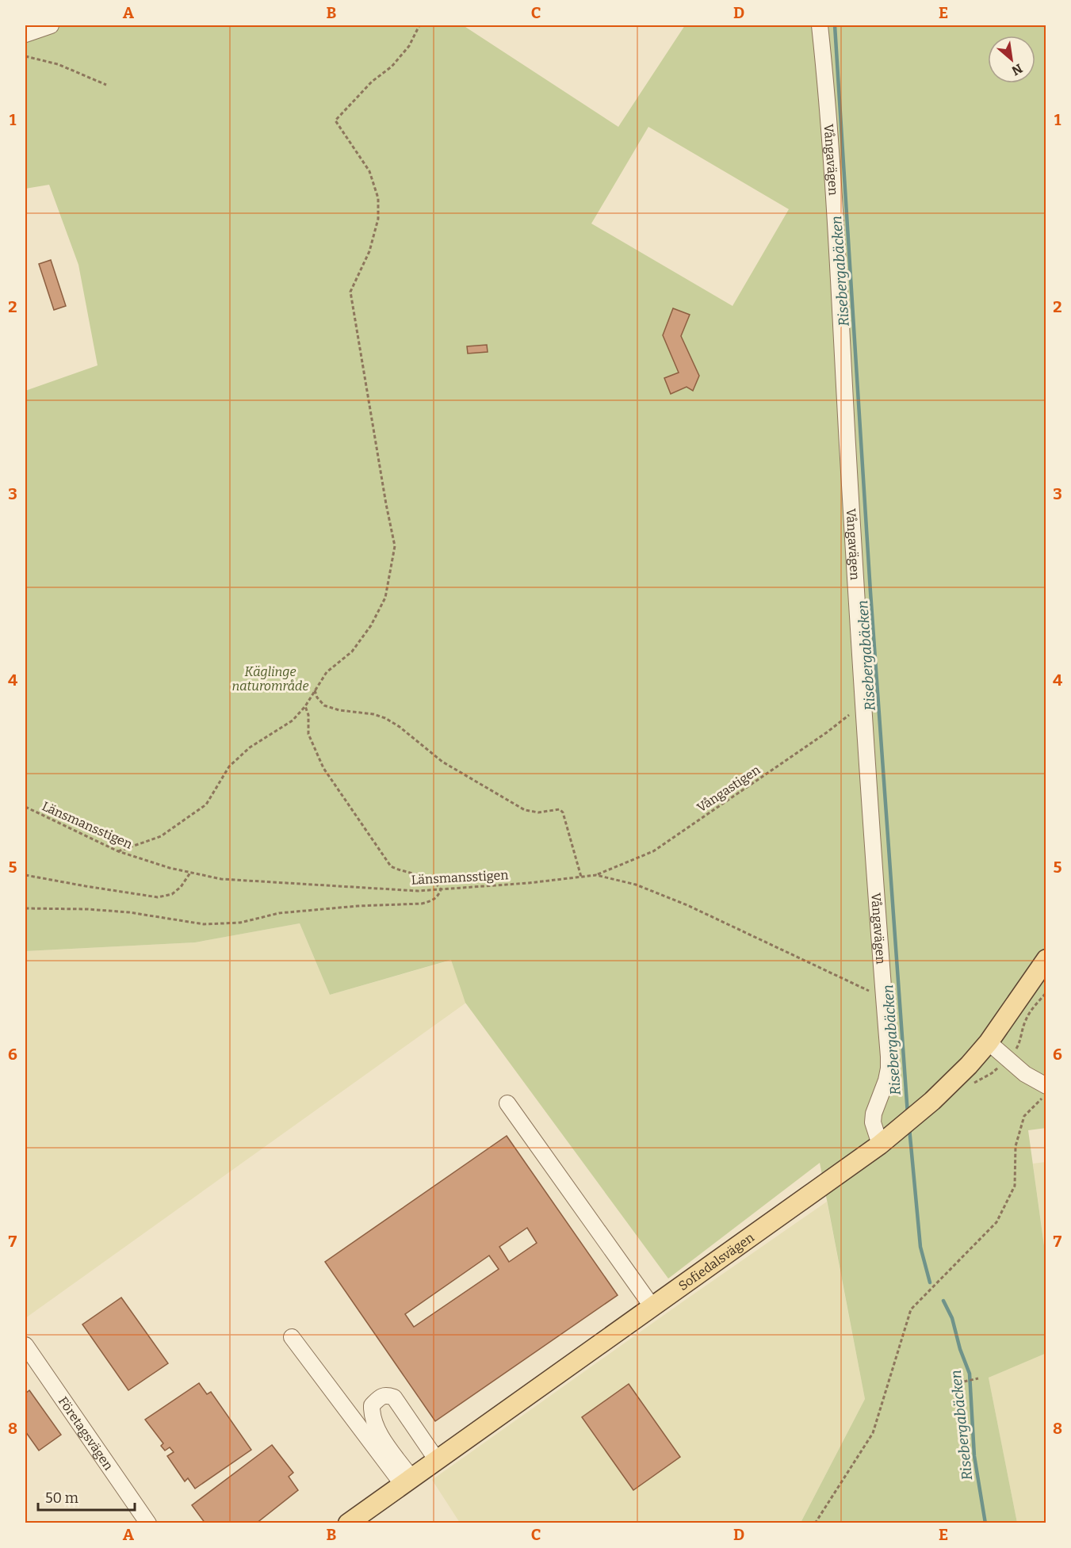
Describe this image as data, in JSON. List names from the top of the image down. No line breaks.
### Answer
{"streets":{"main road":["Sofiedalsvägen"],"street":["Vångavägen","Företagsvägen"],"path":["Vångastigen","Länsmansstigen"]},"crossings":[["Vångavägen","Vångastigen"],["Vångavägen","Länsmansstigen"],["Vångavägen","Sofiedalsvägen"],["Vångastigen","Länsmansstigen"]],"water":["Risebergabäcken"],"parks":["Käglinge naturområde"],"scale_bar":"50 m","north":"bottom right","grid":{"columns":["A","B","C","D","E"],"rows":["1","2","3","4","5","6","7","8"]}}
